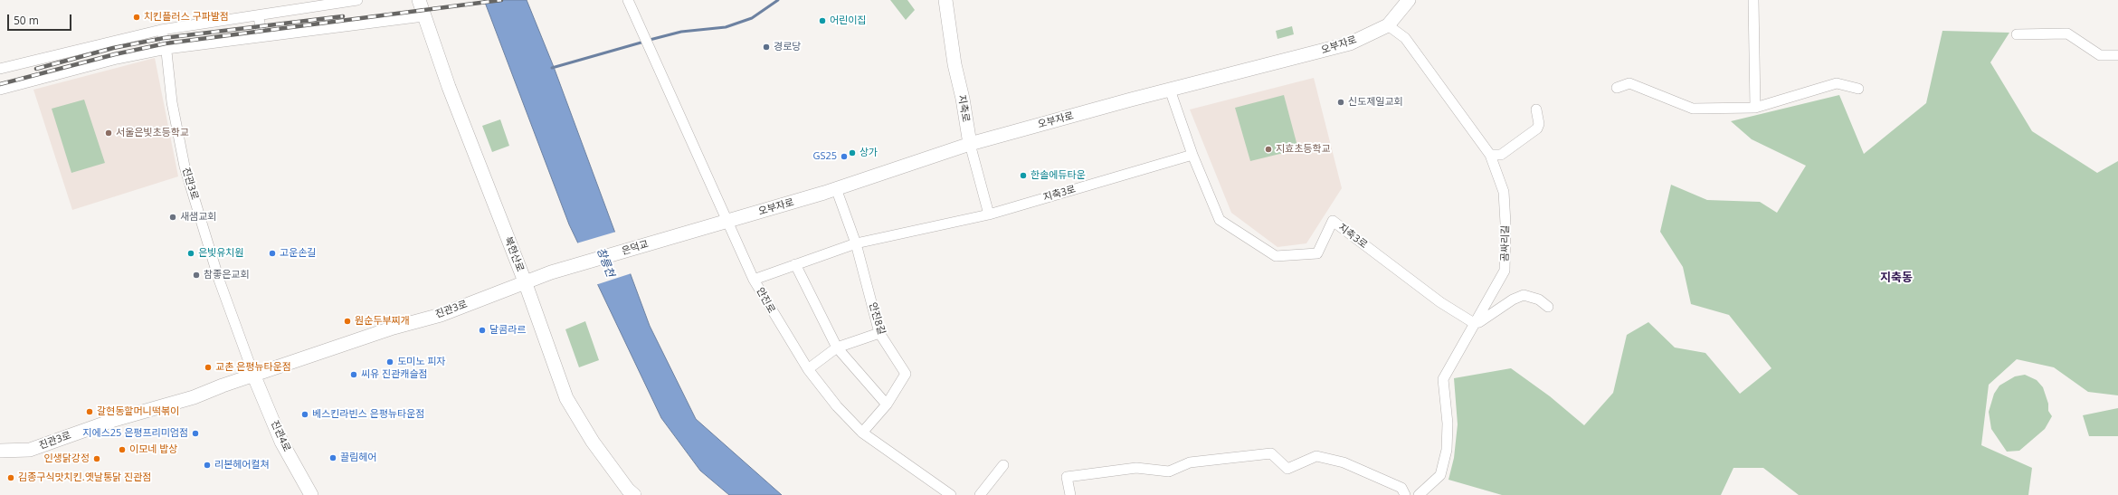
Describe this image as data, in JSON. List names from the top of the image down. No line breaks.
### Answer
{"streets":{"main road":["오부자로","지축로","진관3로","은덕교","북한산로","진관4로"],"street":["지축3로","곰싸리길","안진로","안진8길"]},"crossings":[["오부자로","지축로"],["오부자로","지축3로"],["오부자로","곰싸리길"],["오부자로","은덕교"],["오부자로","안진로"],["오부자로","안진8길"],["지축로","지축3로"],["진관3로","은덕교"],["진관3로","북한산로"],["진관3로","진관4로"],["지축3로","곰싸리길"],["은덕교","북한산로"],["안진로","안진8길"]],"districts":["지축동"],"water":["창릉천"],"places":["치킨플러스 구파발점","어린이집","경로당","신도제일교회","서울은빛초등학교","지효초등학교","상가","GS25","한솔에듀타운","새샘교회","은빛유치원","고운손길","참좋은교회","원순두부찌개","달콤라르","도미노 피자","교촌 은평뉴타운점","씨유 진관캐슬점","갈현동할머니떡볶이","베스킨라빈스 은평뉴타운점","지에스25 은평프리미엄점","이모네 밥상","끌림헤어","인생닭강정","리본헤어컬쳐","김종구식맛치킨.옛날통닭 진관점"],"scale_bar":"50 m"}
